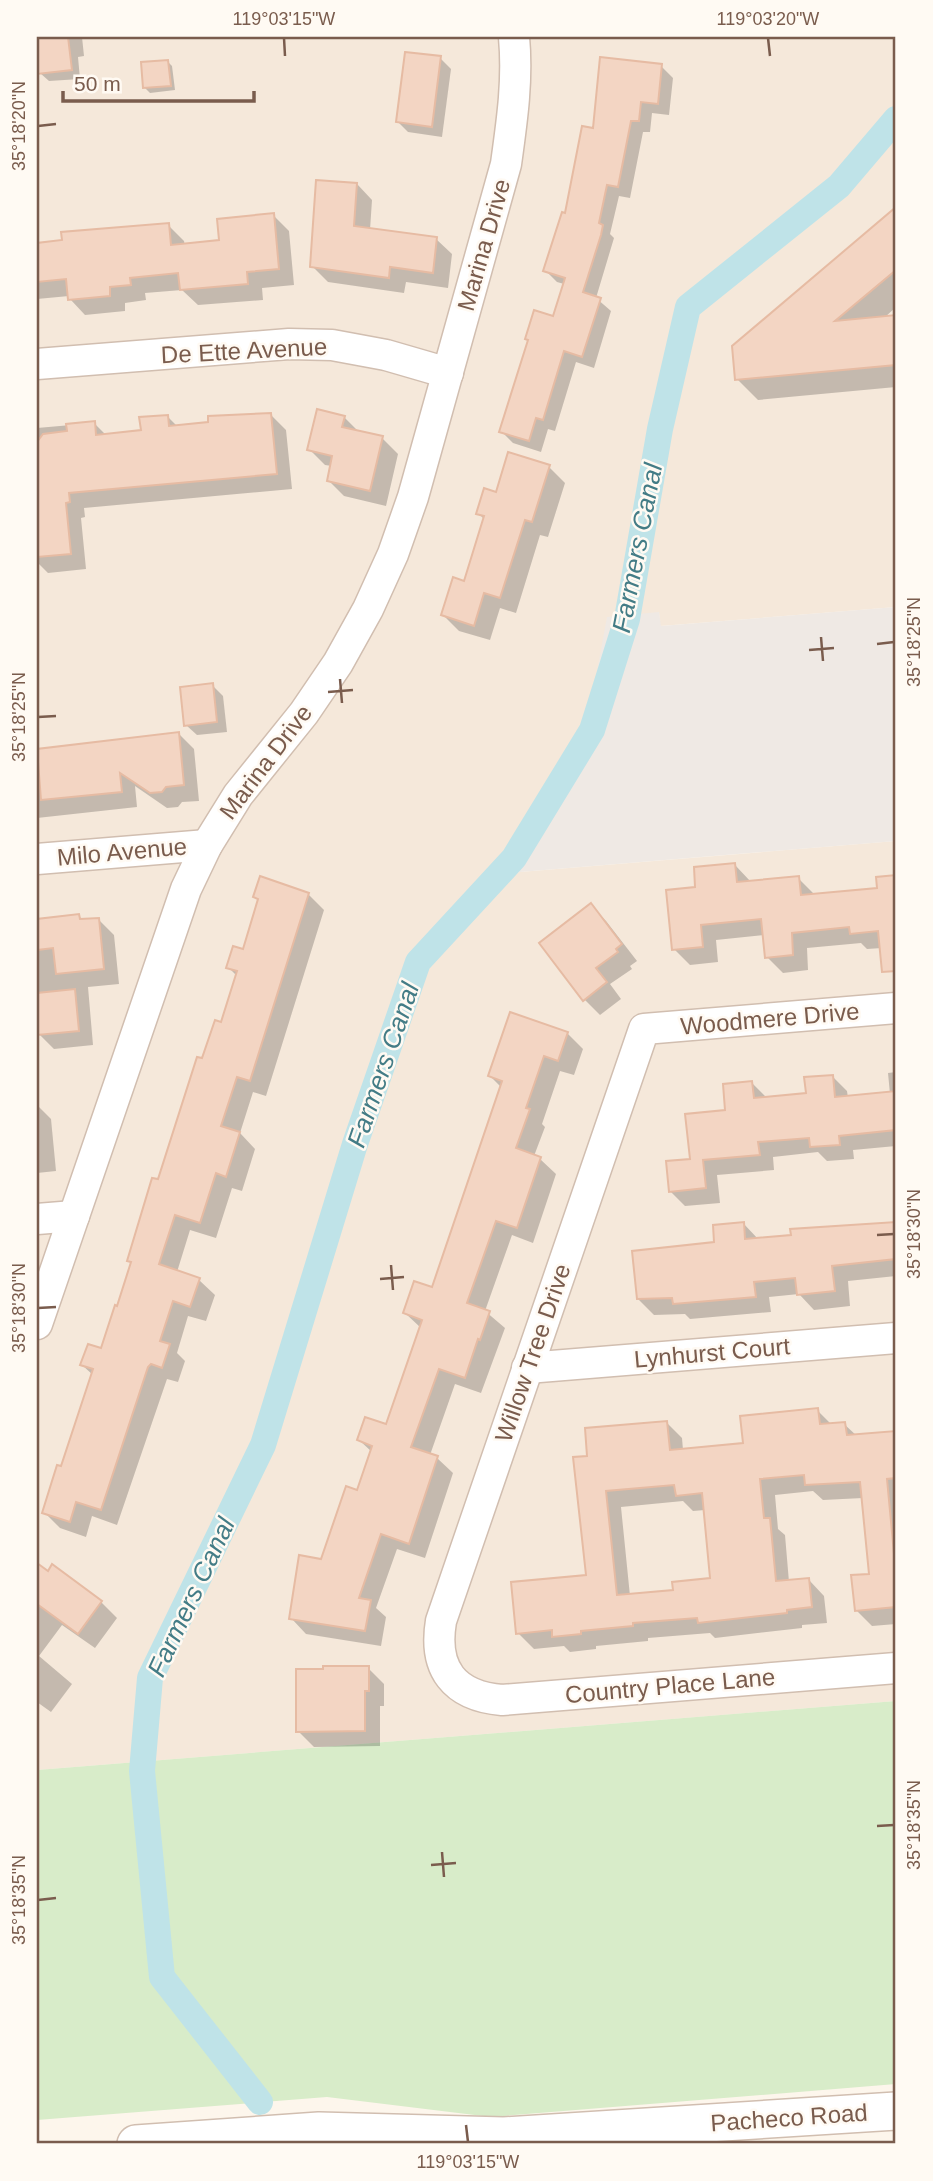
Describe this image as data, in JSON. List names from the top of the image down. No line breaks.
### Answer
{"streets":{"street":["Marina Drive","De Ette Avenue","Milo Avenue","Woodmere Drive","Willow Tree Drive","Lynhurst Court","Country Place Lane","Pacheco Road"]},"crossings":[["Marina Drive","De Ette Avenue"],["Marina Drive","Milo Avenue"],["Woodmere Drive","Willow Tree Drive"],["Willow Tree Drive","Lynhurst Court"],["Willow Tree Drive","Country Place Lane"]],"water":["Farmers Canal"],"scale_bar":"50 m","coordinates":["119°03'15\"W","119°03'20\"W","35°18'20\"N","35°18'25\"N","35°18'30\"N","35°18'35\"N"]}
